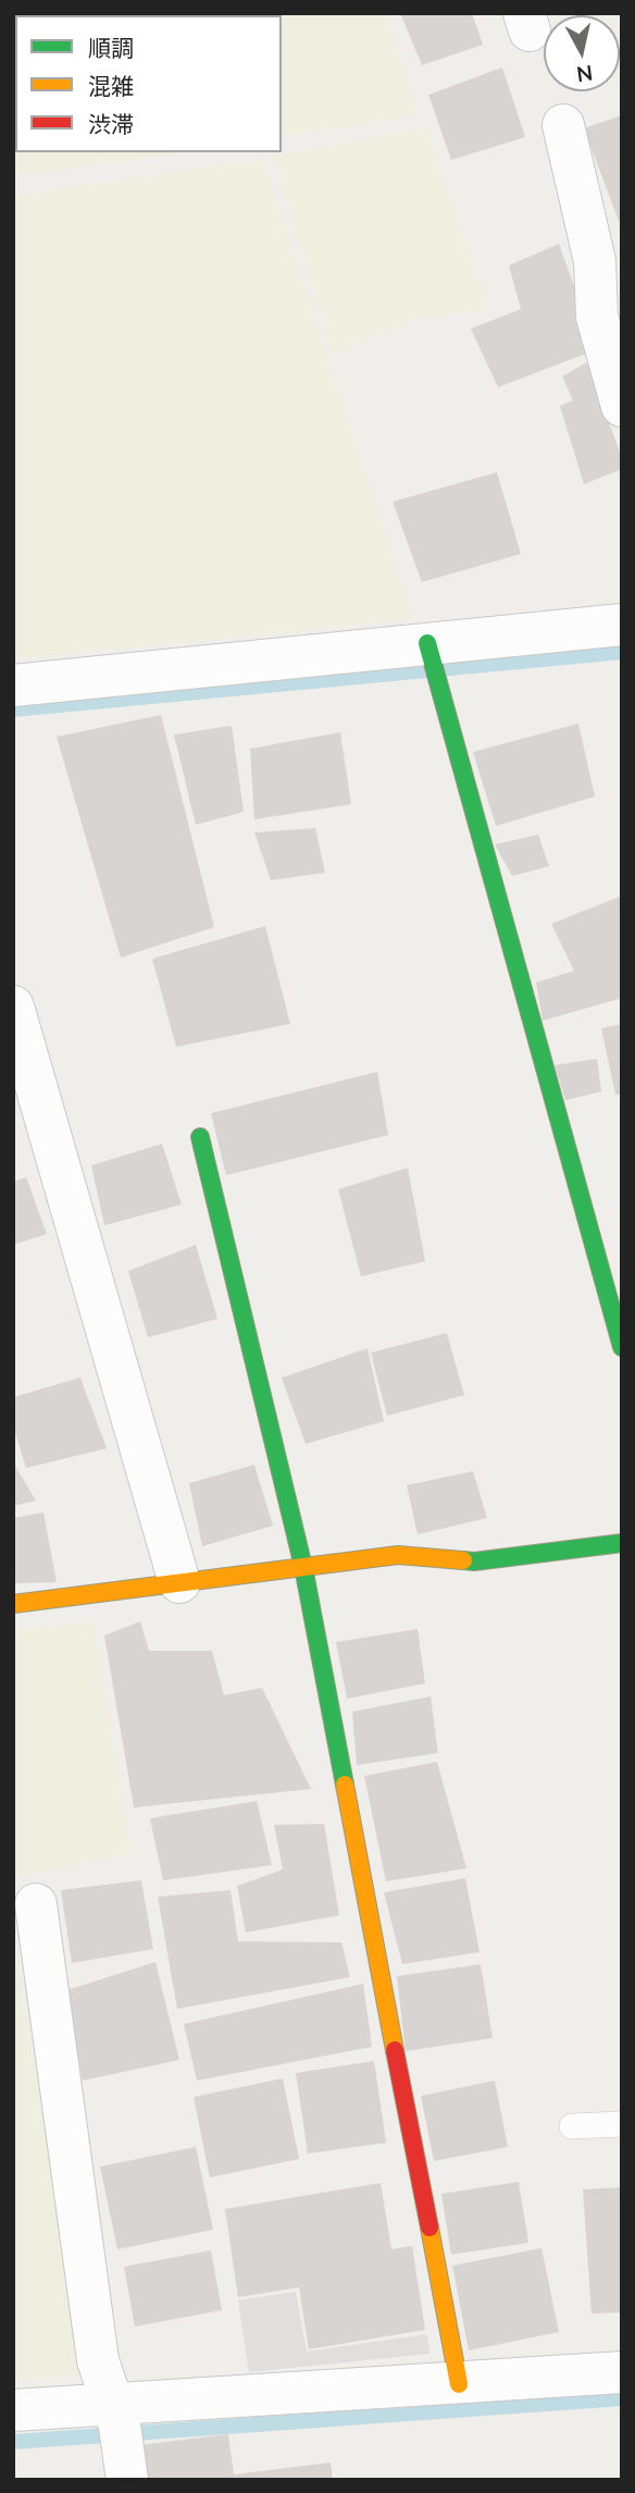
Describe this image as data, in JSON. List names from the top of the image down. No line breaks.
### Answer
{"legend":["順調","混雑","渋滞"],"north":"bottom"}
